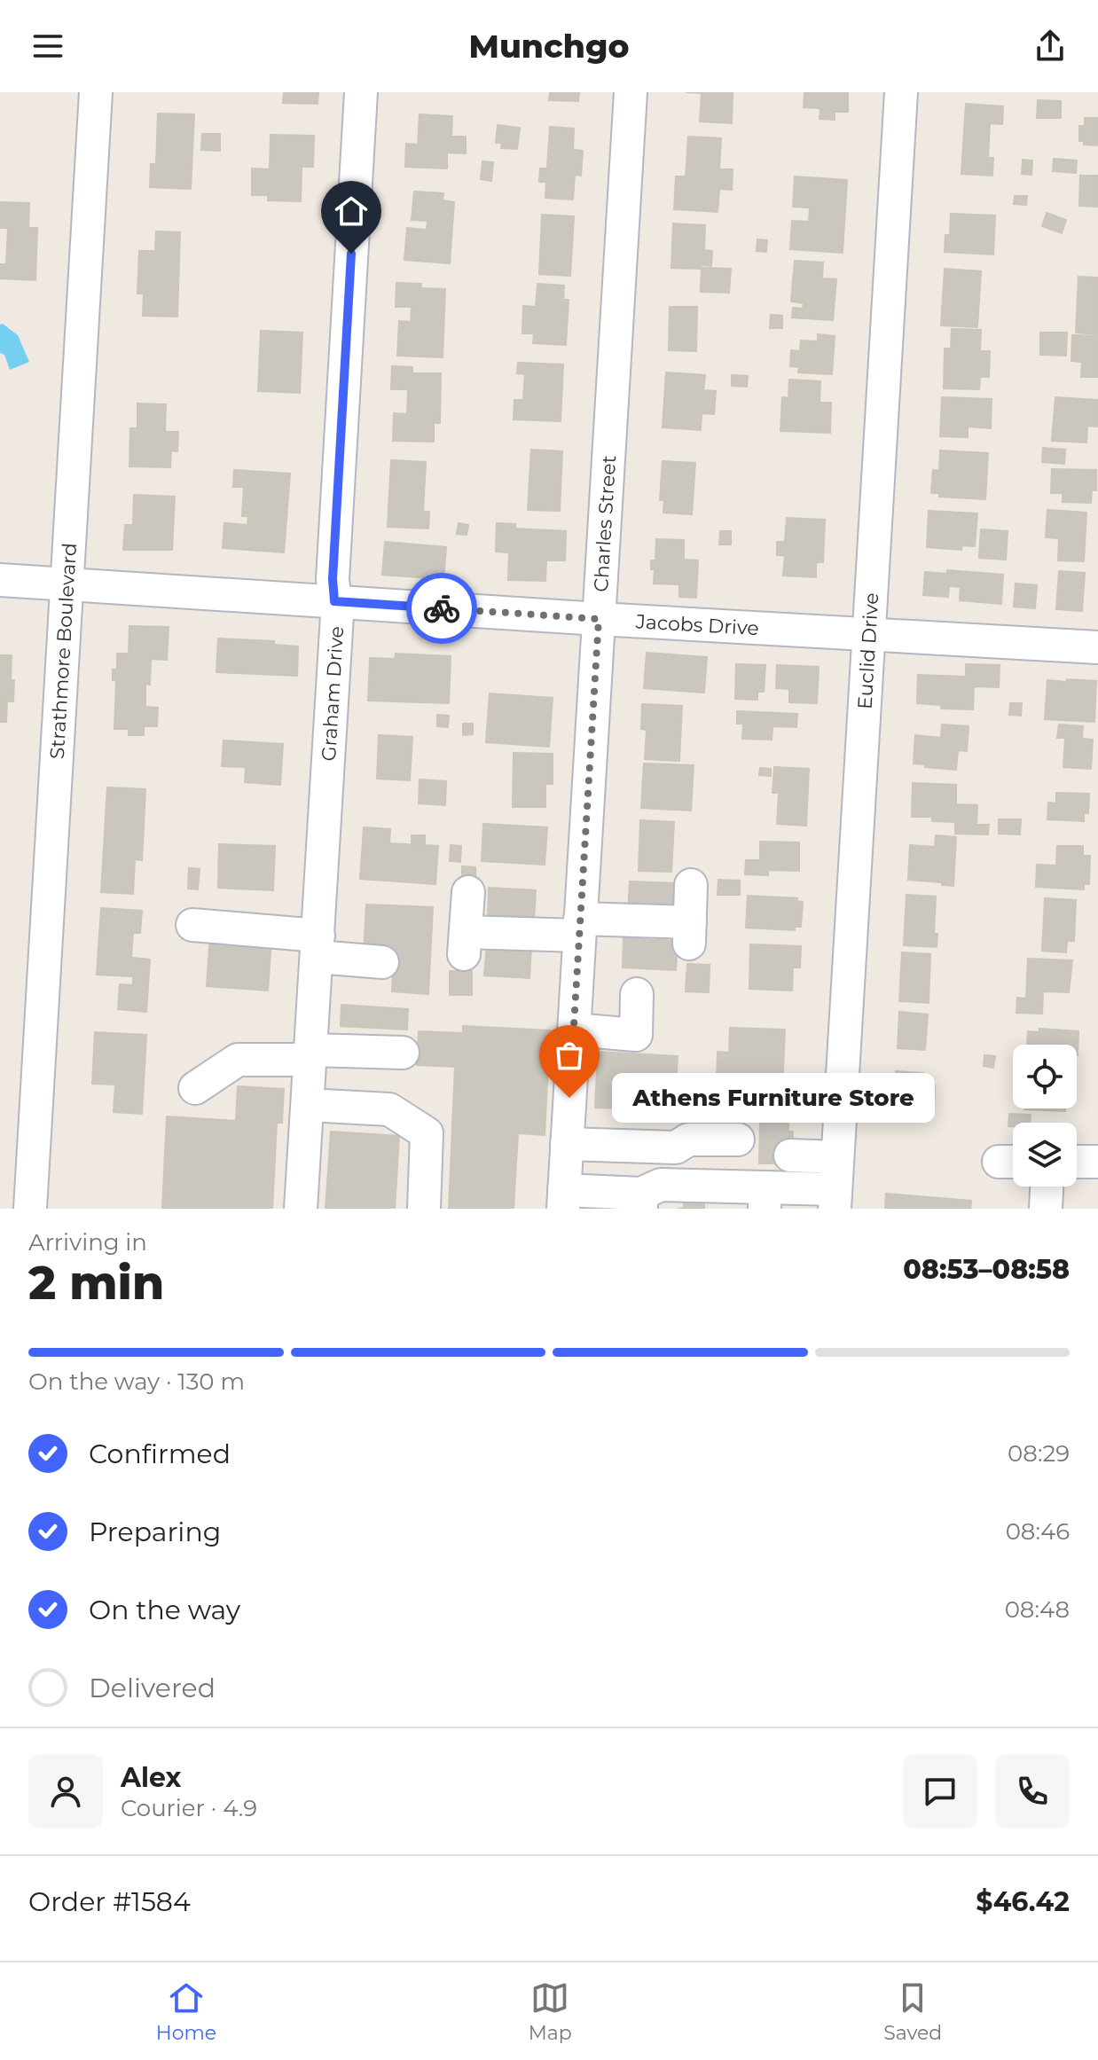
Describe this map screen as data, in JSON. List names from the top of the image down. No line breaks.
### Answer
{"streets":{"street":["Charles Street","Jacobs Drive","Strathmore Boulevard","Euclid Drive","Graham Drive"]},"crossings":[["Charles Street","Jacobs Drive"],["Jacobs Drive","Strathmore Boulevard"],["Jacobs Drive","Euclid Drive"],["Jacobs Drive","Graham Drive"]],"places":["Athens Furniture Store"],"page":{"header":"Munchgo","bubble":"Athens Furniture Store","heading":["2 min","Arriving in","08:53–08:58"],"panel":["Alex","Courier · 4.9","Order #1584","$46.42"],"bar":"On the way · 130 m","list":[["Confirmed","08:29"],["Preparing","08:46"],["On the way","08:48"],"Delivered"],"tabs":["Home","Map","Saved"]}}
